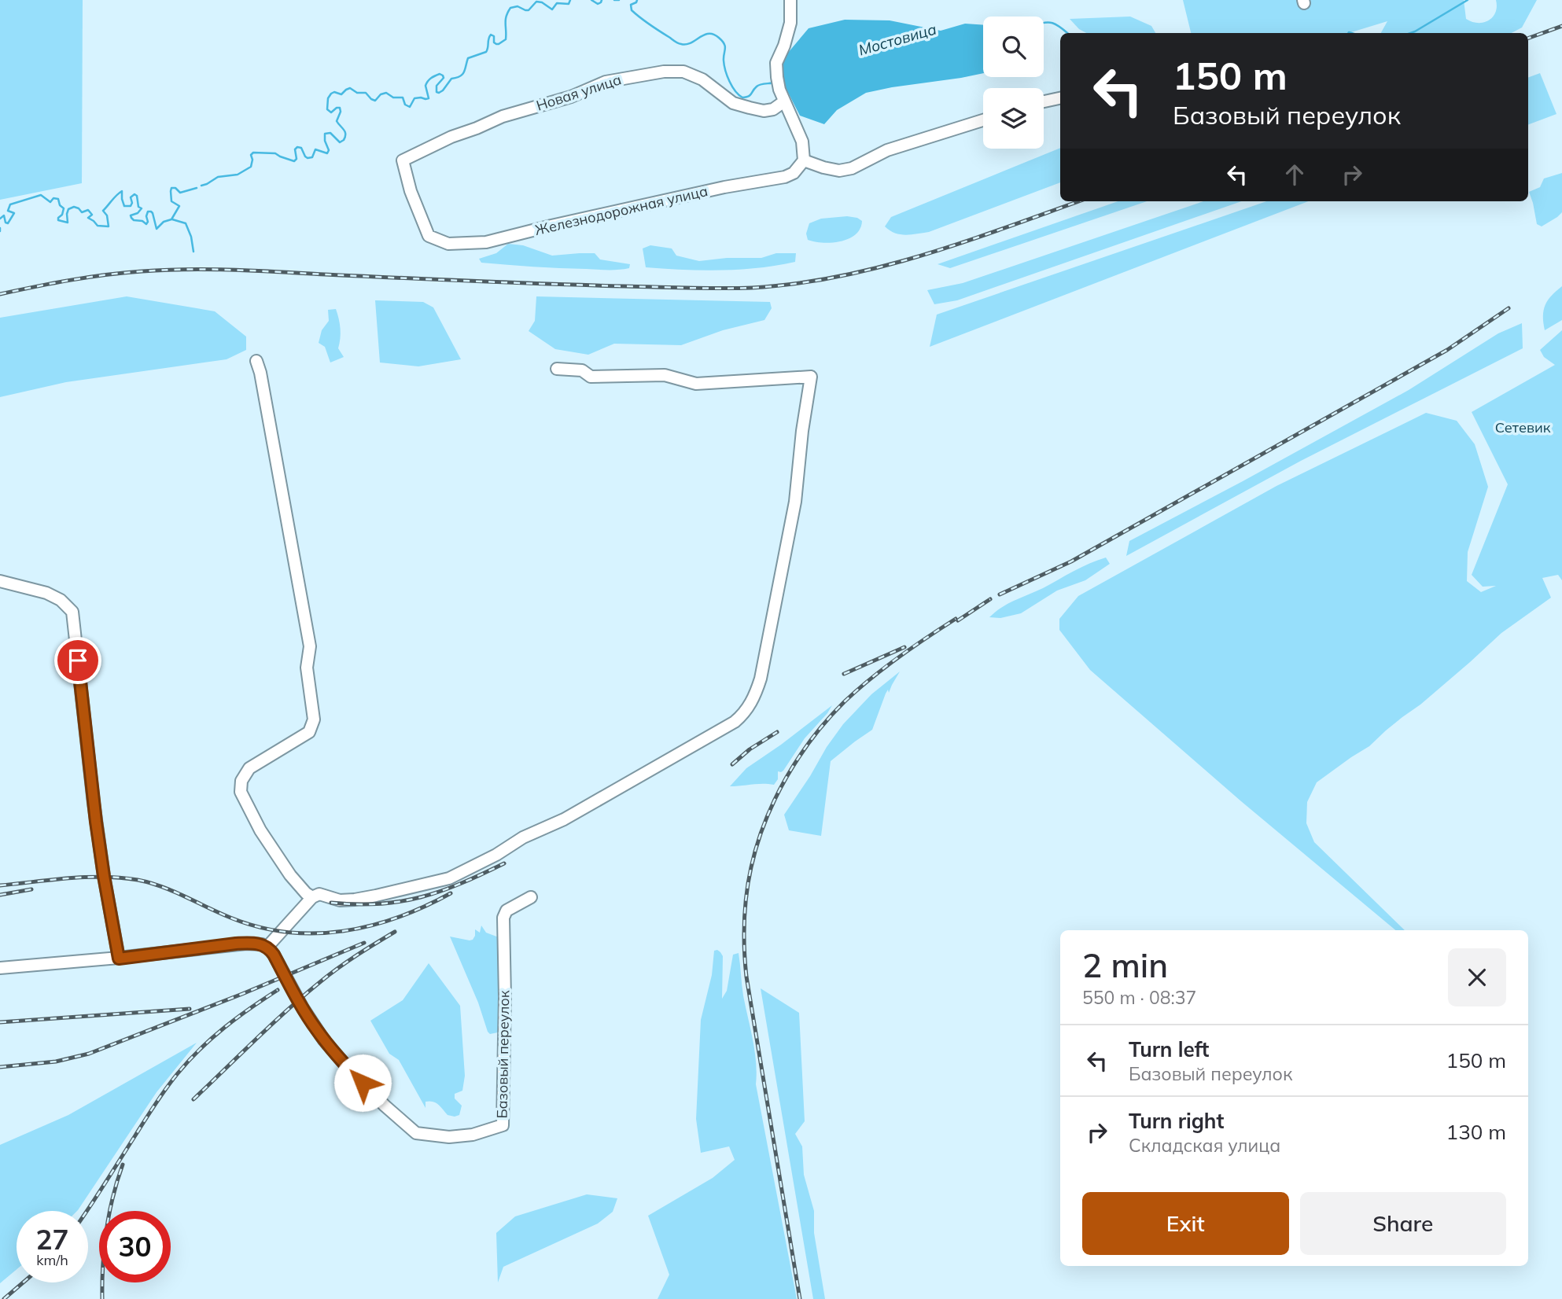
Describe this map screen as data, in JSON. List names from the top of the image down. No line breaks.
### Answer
{"streets":{"street":["Новая улица","Железнодорожная улица","Базовый переулок"]},"crossings":[["Новая улица","Железнодорожная улица"]],"water":["Мостовица"],"parks":["Сетевик"],"page":{"turn":["150 m","Базовый переулок"],"heading":["2 min","550 m · 08:37"],"list":[{"name":"Turn left","note":"Базовый переулок","value":"150 m"},{"name":"Turn right","note":"Складская улица","value":"130 m"}],"buttons":["Exit","Share"],"speed":"27 km/h","limit":"30"}}
